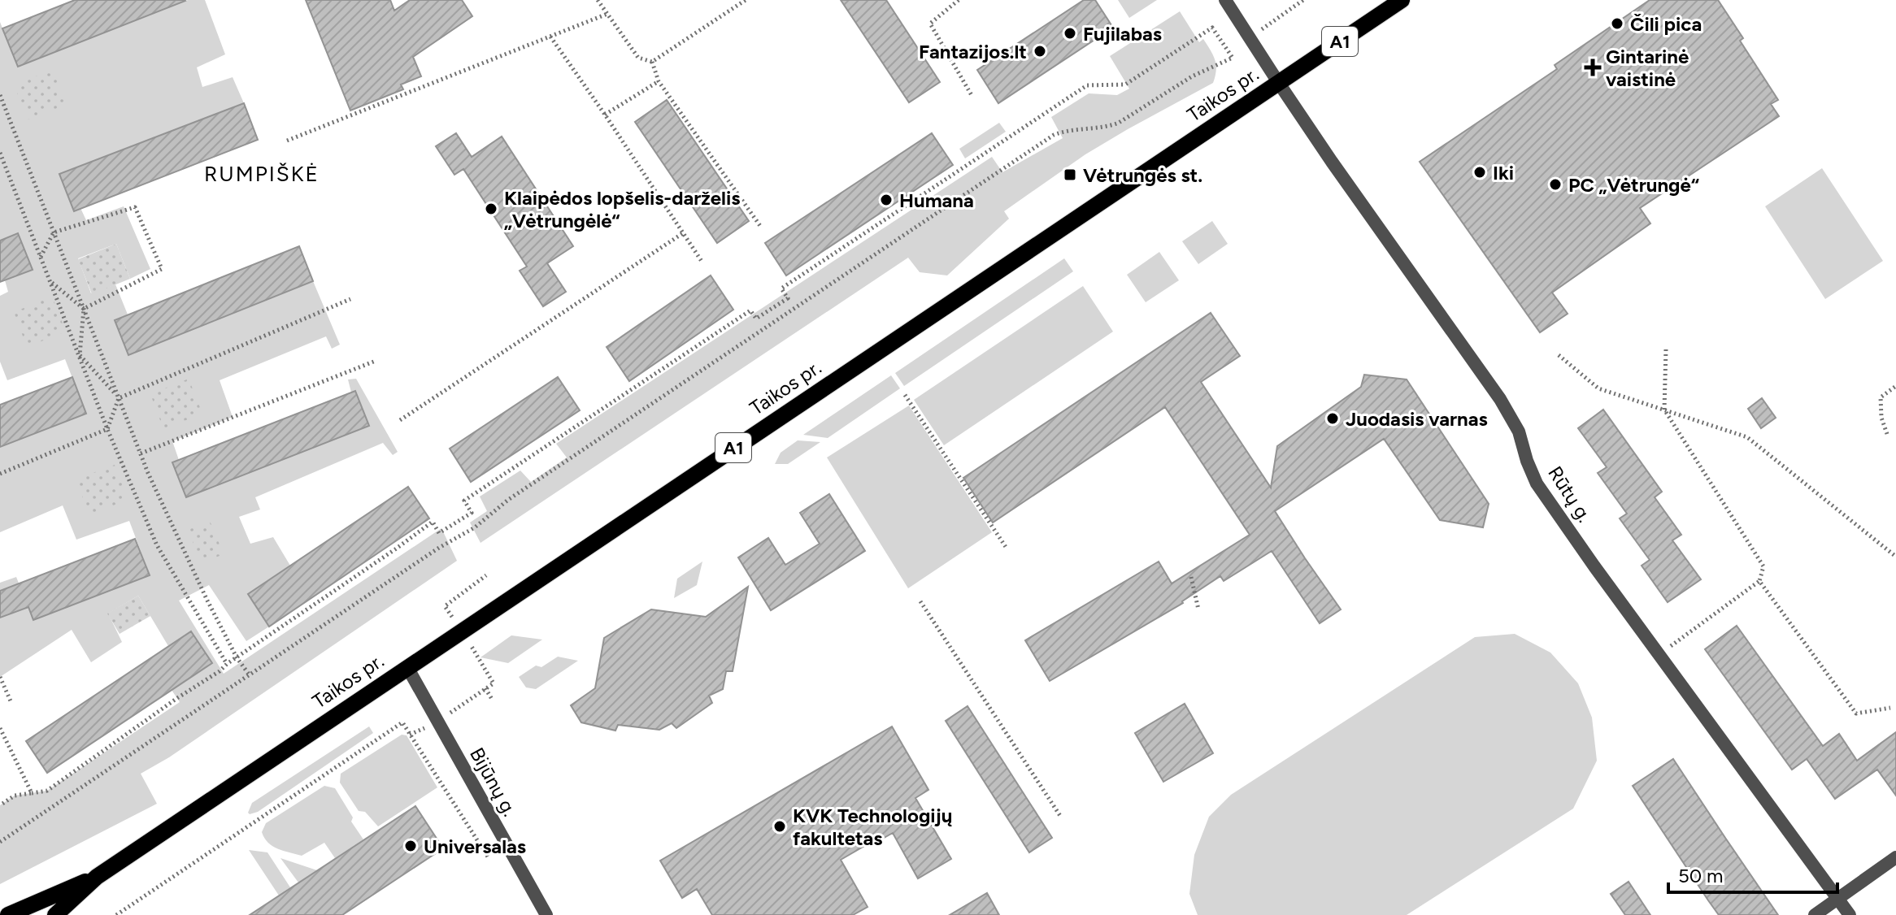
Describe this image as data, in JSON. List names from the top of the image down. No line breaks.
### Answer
{"streets":{"main road":["A1","Taikos pr."],"street":["Rūtų g.","Bijūnų g."]},"crossings":[["Taikos pr.","Rūtų g."],["Taikos pr.","Bijūnų g."]],"districts":["RUMPIŠKĖ"],"places":{"other":["Čili pica","Fujilabas","Fantazijos.lt","Iki","PC „Vėtrungė“","Humana","Klaipėdos lopšelis-darželis „Vėtrungėlė“","Juodasis varnas","KVK Technologijų fakultetas","Universalas"],"health":["Gintarinė vaistinė"],"transit":["Vėtrungės st."]},"scale_bar":"50 m"}
